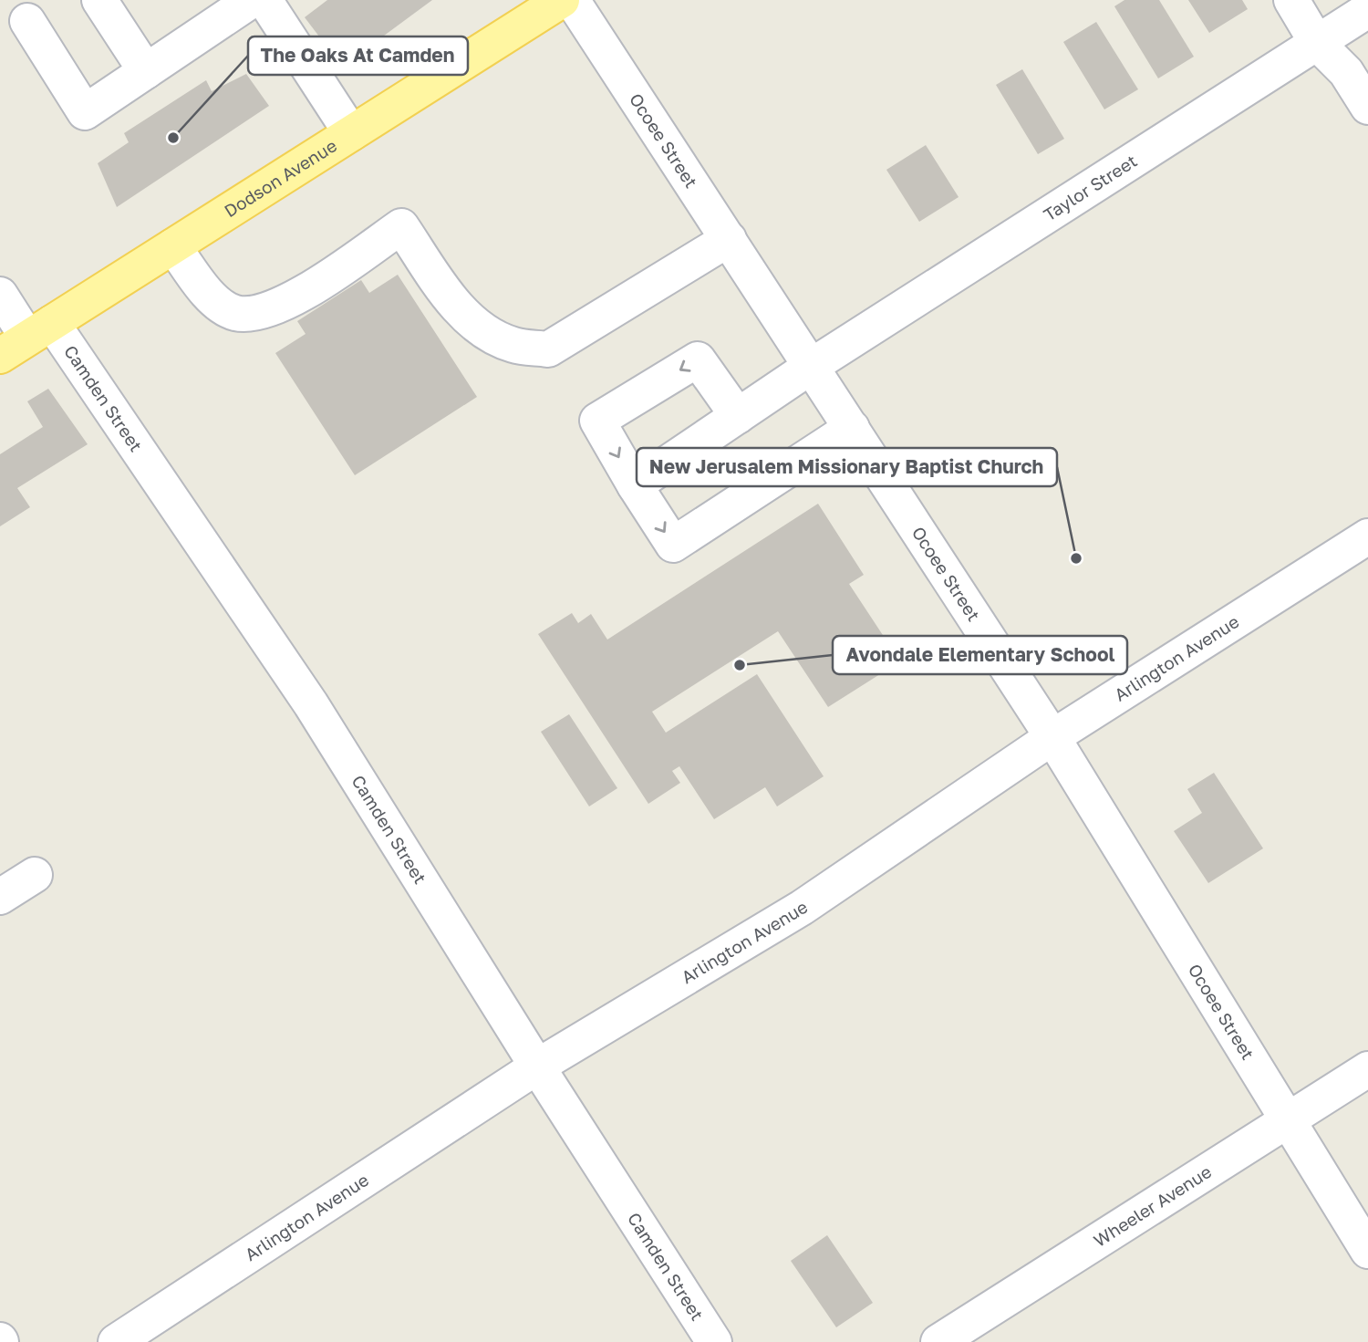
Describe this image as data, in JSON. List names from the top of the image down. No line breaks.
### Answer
{"streets":{"main road":["Dodson Avenue"],"street":["Ocoee Street","Taylor Street","Camden Street","Arlington Avenue","Wheeler Avenue"]},"crossings":[["Ocoee Street","Taylor Street"],["Ocoee Street","Arlington Avenue"],["Ocoee Street","Wheeler Avenue"],["Dodson Avenue","Camden Street"],["Camden Street","Arlington Avenue"]],"places":["The Oaks At Camden","New Jerusalem Missionary Baptist Church","Avondale Elementary School"]}
